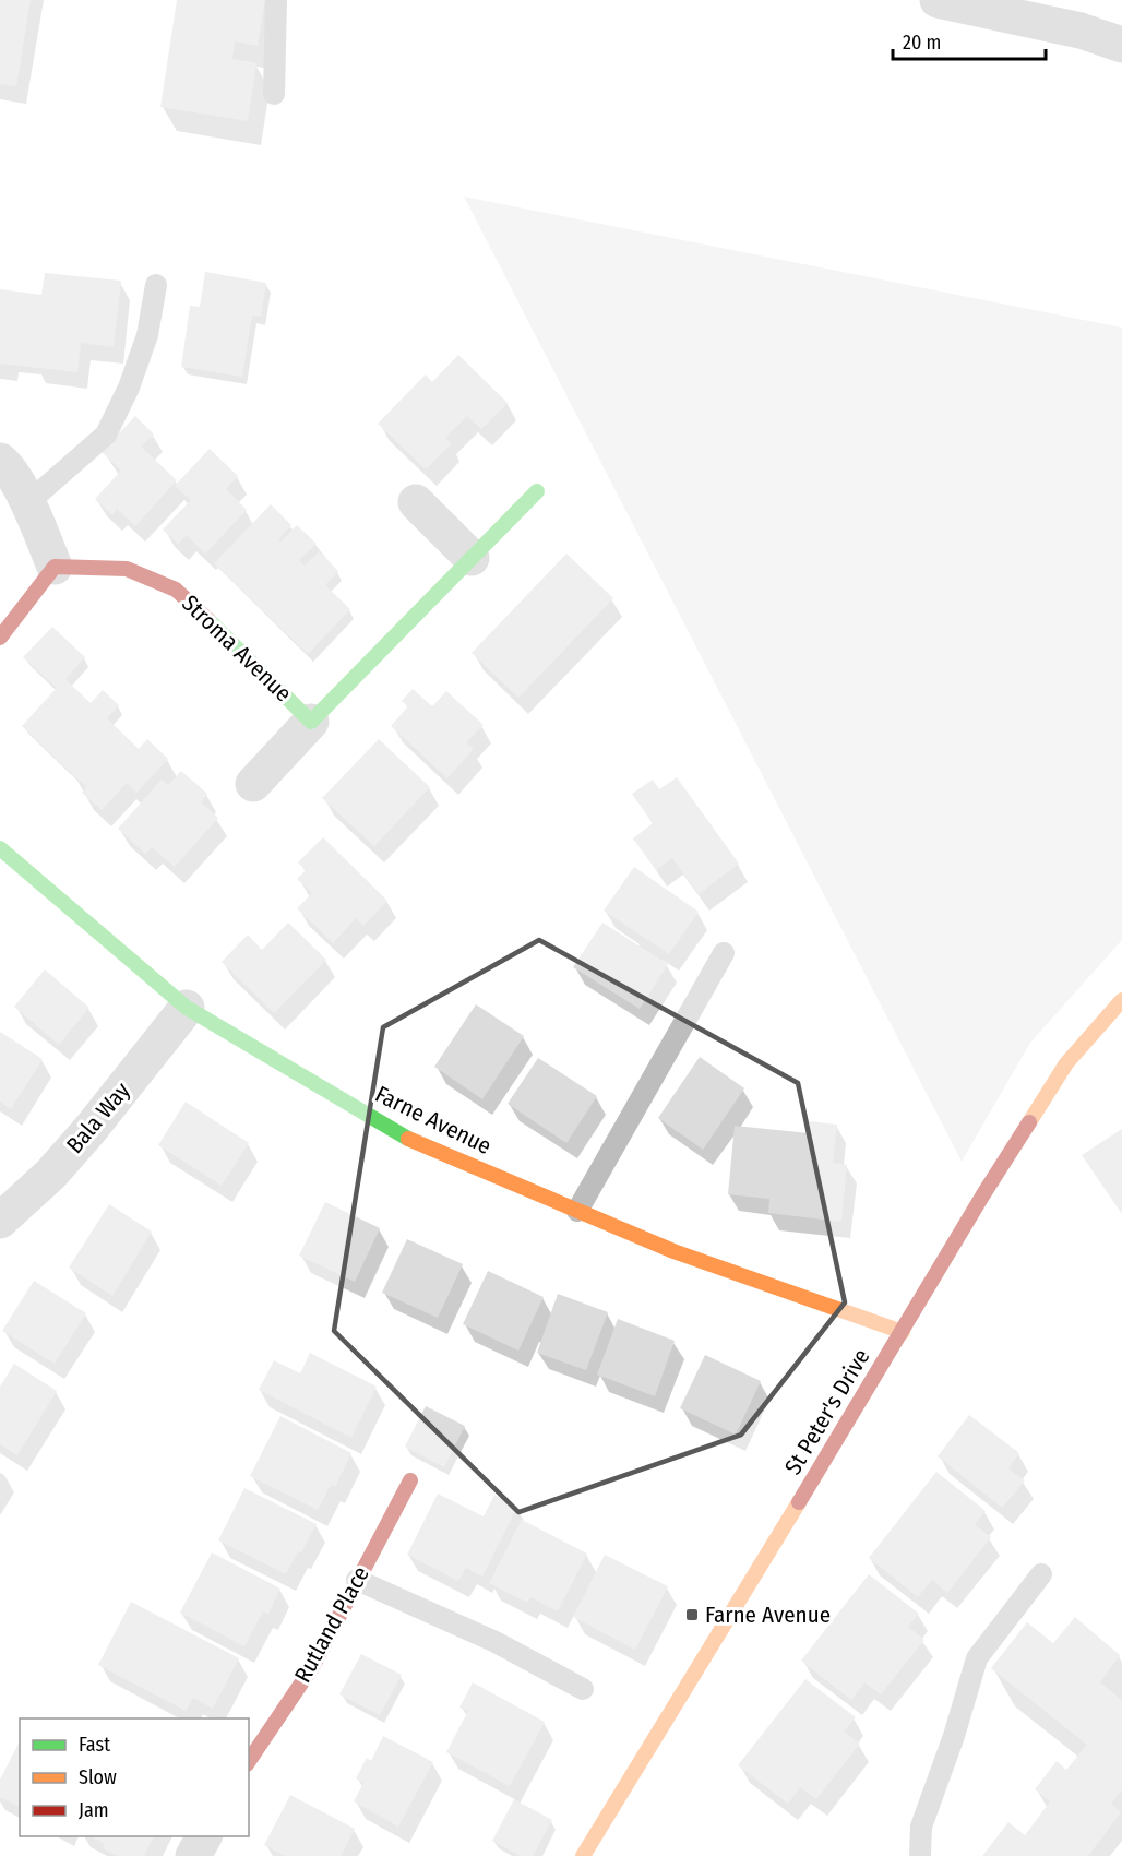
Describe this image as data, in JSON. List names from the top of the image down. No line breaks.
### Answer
{"streets":{"street":["Stroma Avenue","Bala Way","Farne Avenue","St Peter's Drive","Rutland Place"]},"crossings":[["Bala Way","Farne Avenue"],["Farne Avenue","St Peter's Drive"]],"places":{"transit":["Farne Avenue"]},"legend":["Fast","Slow","Jam"],"scale_bar":"20 m"}
